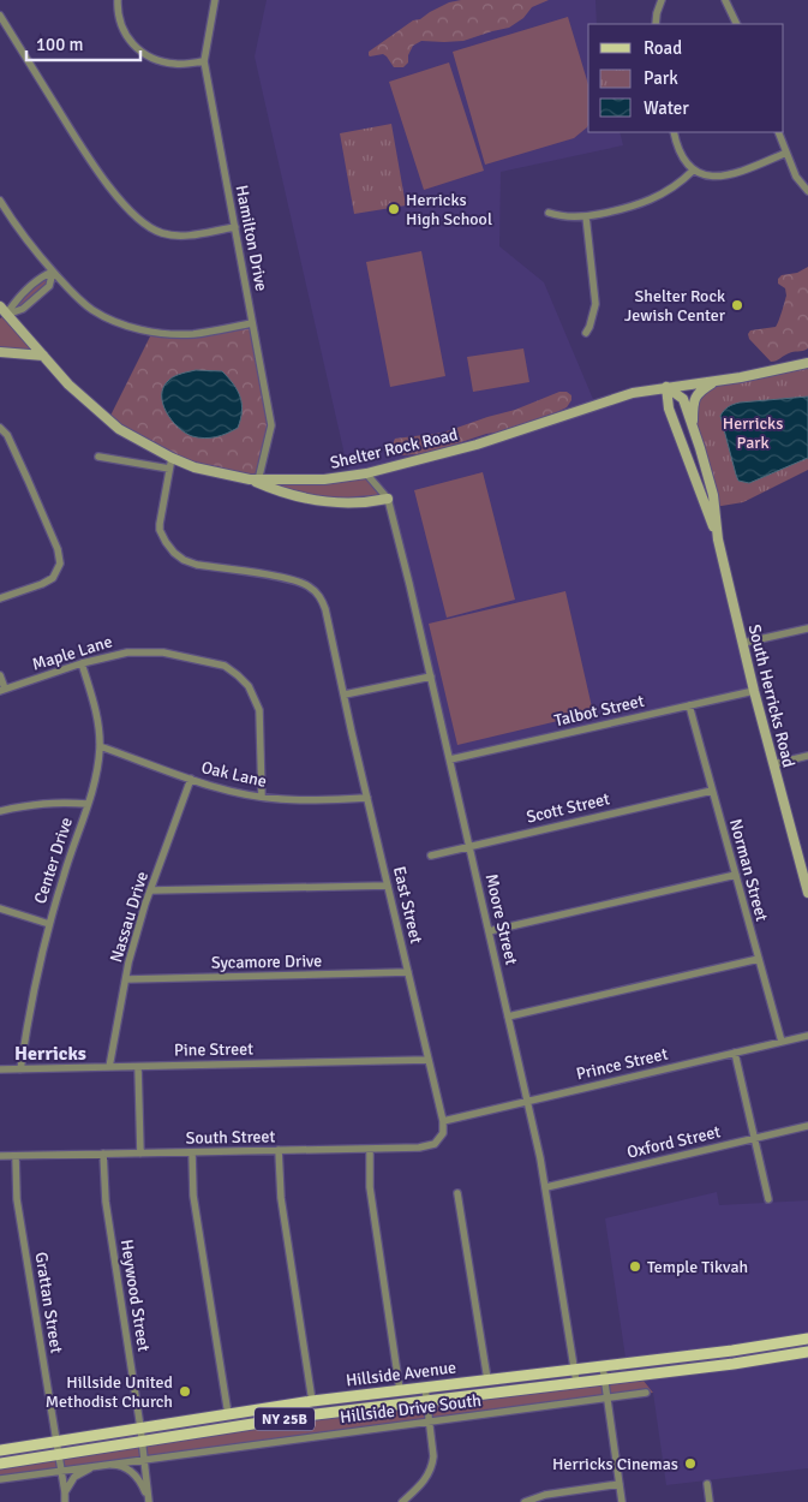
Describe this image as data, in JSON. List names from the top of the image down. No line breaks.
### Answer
{"streets":{"main road":["Shelter Rock Road","South Herricks Road","Hillside Avenue","NY 25B"],"street":["Hamilton Drive","Maple Lane","Talbot Street","Oak Lane","Scott Street","Center Drive","Norman Street","East Street","Nassau Drive","Moore Street","Sycamore Drive","Pine Street","Prince Street","South Street","Oxford Street","Heywood Street","Grattan Street","Hillside Drive South"]},"crossings":[["Hamilton Drive","Shelter Rock Road"],["Shelter Rock Road","South Herricks Road"],["Shelter Rock Road","Moore Street"],["Maple Lane","Oak Lane"],["Maple Lane","Center Drive"],["South Herricks Road","Talbot Street"],["Talbot Street","Norman Street"],["Talbot Street","Moore Street"],["Oak Lane","Center Drive"],["Oak Lane","East Street"],["Oak Lane","Nassau Drive"],["Scott Street","Norman Street"],["Scott Street","Moore Street"],["Center Drive","Pine Street"],["Norman Street","Prince Street"],["East Street","Sycamore Drive"],["East Street","Pine Street"],["East Street","Prince Street"],["East Street","South Street"],["Nassau Drive","Sycamore Drive"],["Nassau Drive","Pine Street"],["Moore Street","Prince Street"],["Moore Street","Oxford Street"],["Moore Street","Hillside Avenue"],["Prince Street","South Street"],["South Street","Heywood Street"],["South Street","Grattan Street"],["Heywood Street","Hillside Avenue"],["Heywood Street","Hillside Drive South"],["Grattan Street","Hillside Avenue"],["Grattan Street","Hillside Drive South"]],"districts":["Herricks"],"parks":["Herricks Park"],"places":["Herricks High School","Shelter Rock Jewish Center","Temple Tikvah","Hillside United Methodist Church","Herricks Cinemas"],"legend":["Road","Park","Water"],"scale_bar":"100 m"}
